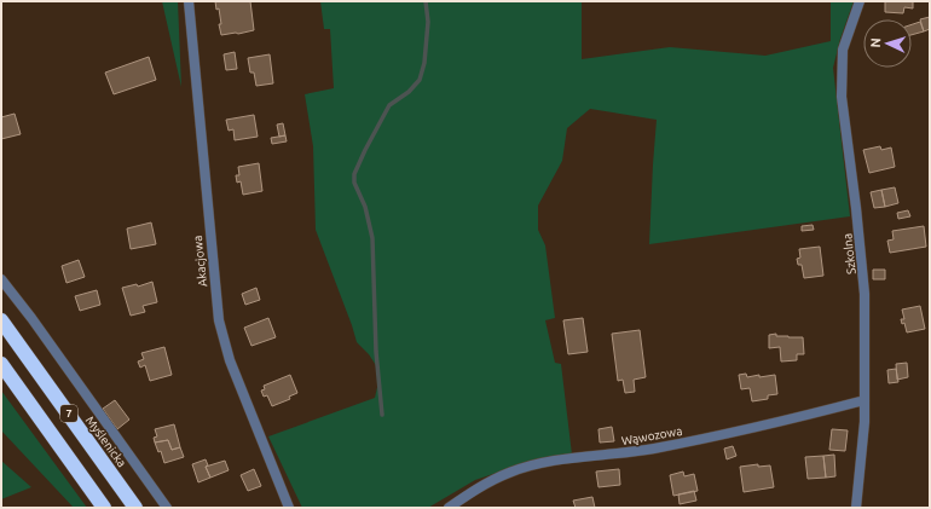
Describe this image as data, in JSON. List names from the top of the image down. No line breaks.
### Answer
{"streets":{"highway":["7","Myślenicka"],"street":["Szkolna","Akacjowa","Wąwozowa"]},"crossings":[["Szkolna","Wąwozowa"]],"north":"left"}
